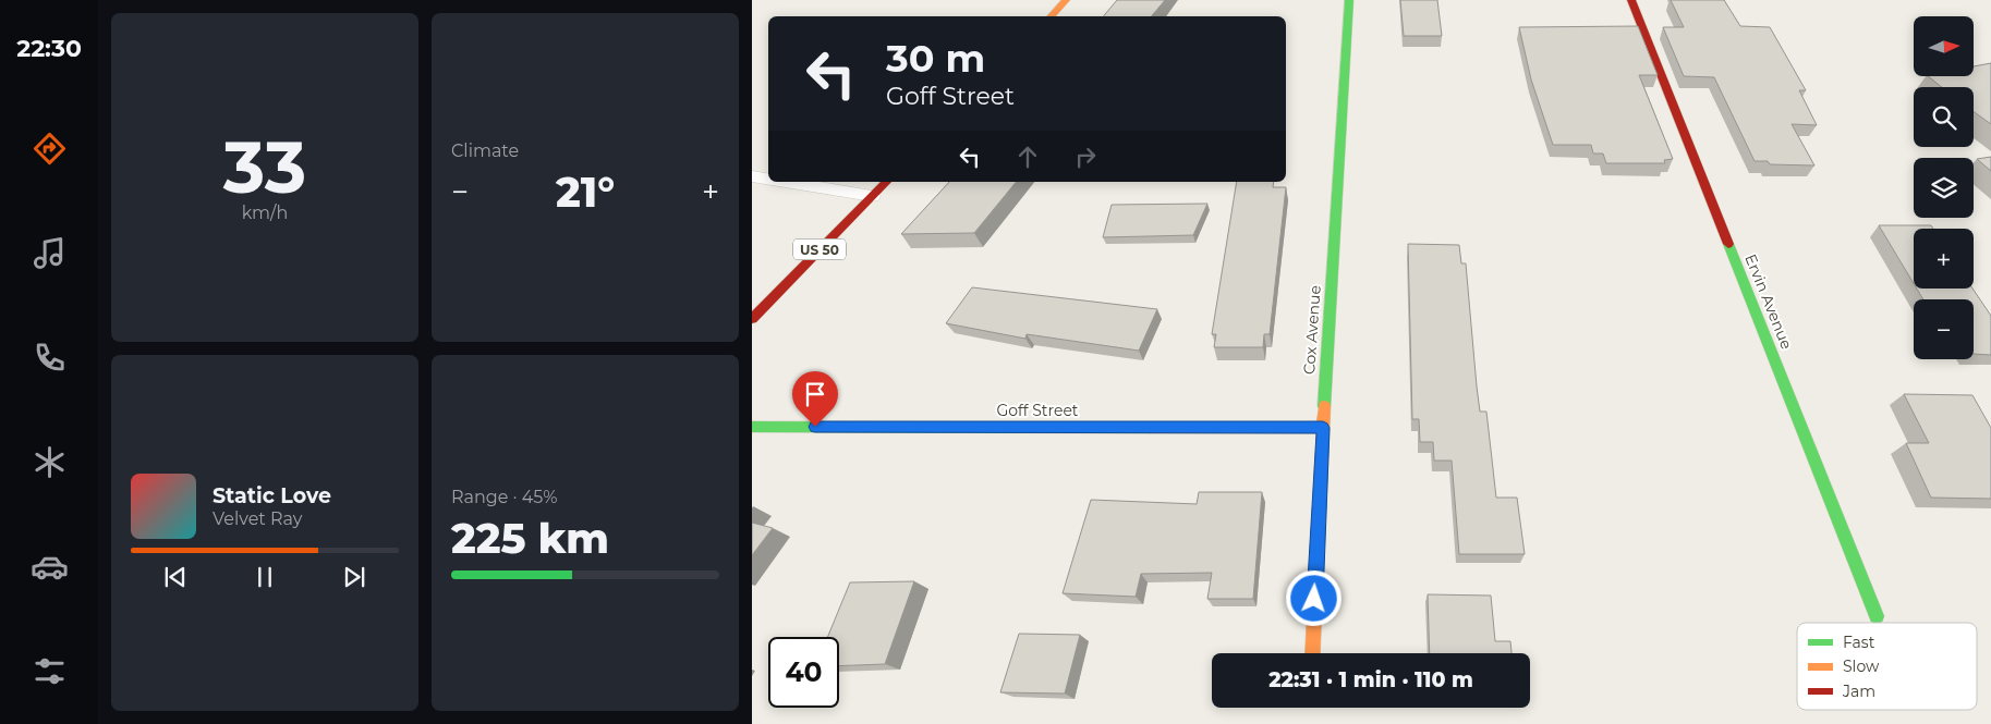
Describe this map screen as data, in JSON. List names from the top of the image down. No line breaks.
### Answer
{"streets":{"street":["US 50","Ervin Avenue","Cox Avenue","Goff Street"]},"crossings":[["Cox Avenue","Goff Street"]],"legend":["Fast","Slow","Jam"],"north":"right","page":{"tabs":"22:30","tile":[["33","km/h"],"Climate",["Range · 45%","225 km"]],"map_buttons":["+","−"],"turn":["30 m","Goff Street"],"heat":["−","21°","+"],"song":["Static Love","Velvet Ray"],"limit":"40","trip":"22:31 · 1 min · 110 m"}}
